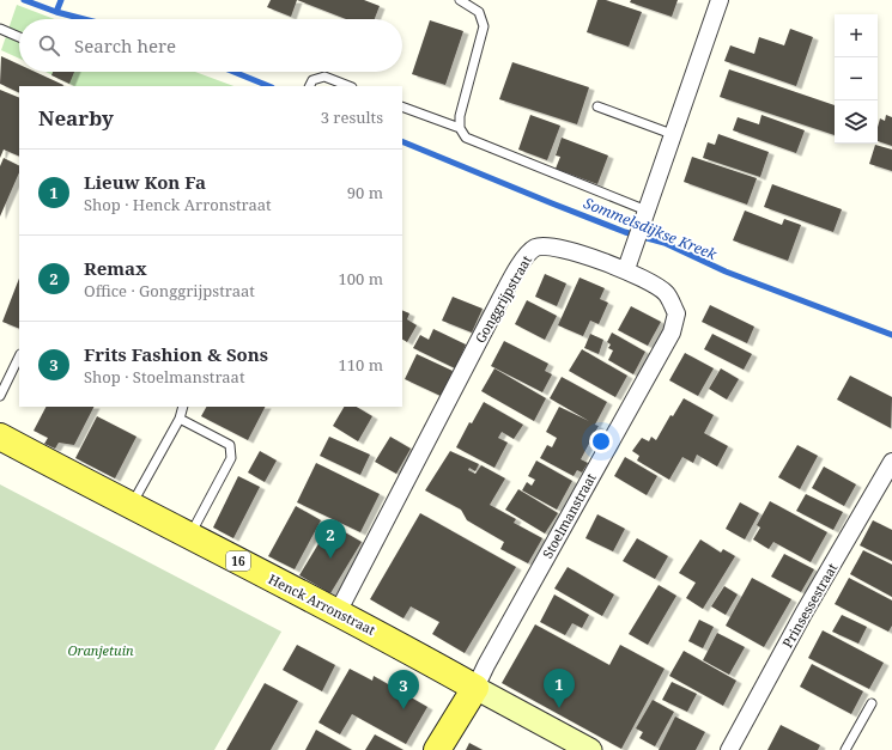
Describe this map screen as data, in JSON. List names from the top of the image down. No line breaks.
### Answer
{"streets":{"main road":["Stoelmanstraat","16","Henck Arronstraat"],"street":["Gonggrijpstraat","Prinsessestraat"]},"crossings":[["Gonggrijpstraat","Stoelmanstraat"],["Gonggrijpstraat","Henck Arronstraat"],["Stoelmanstraat","Henck Arronstraat"]],"water":["Sommelsdijkse Kreek"],"parks":["Oranjetuin"],"page":{"map_buttons":["+","−"],"search":"Search here","heading":["Nearby","3 results"],"list":[{"mark":"1","name":"Lieuw Kon Fa","note":"Shop · Henck Arronstraat","value":"90 m"},{"mark":"2","name":"Remax","note":"Office · Gonggrijpstraat","value":"100 m"},{"mark":"3","name":"Frits Fashion & Sons","note":"Shop · Stoelmanstraat","value":"110 m"}],"pins":["2","1","3"]}}
